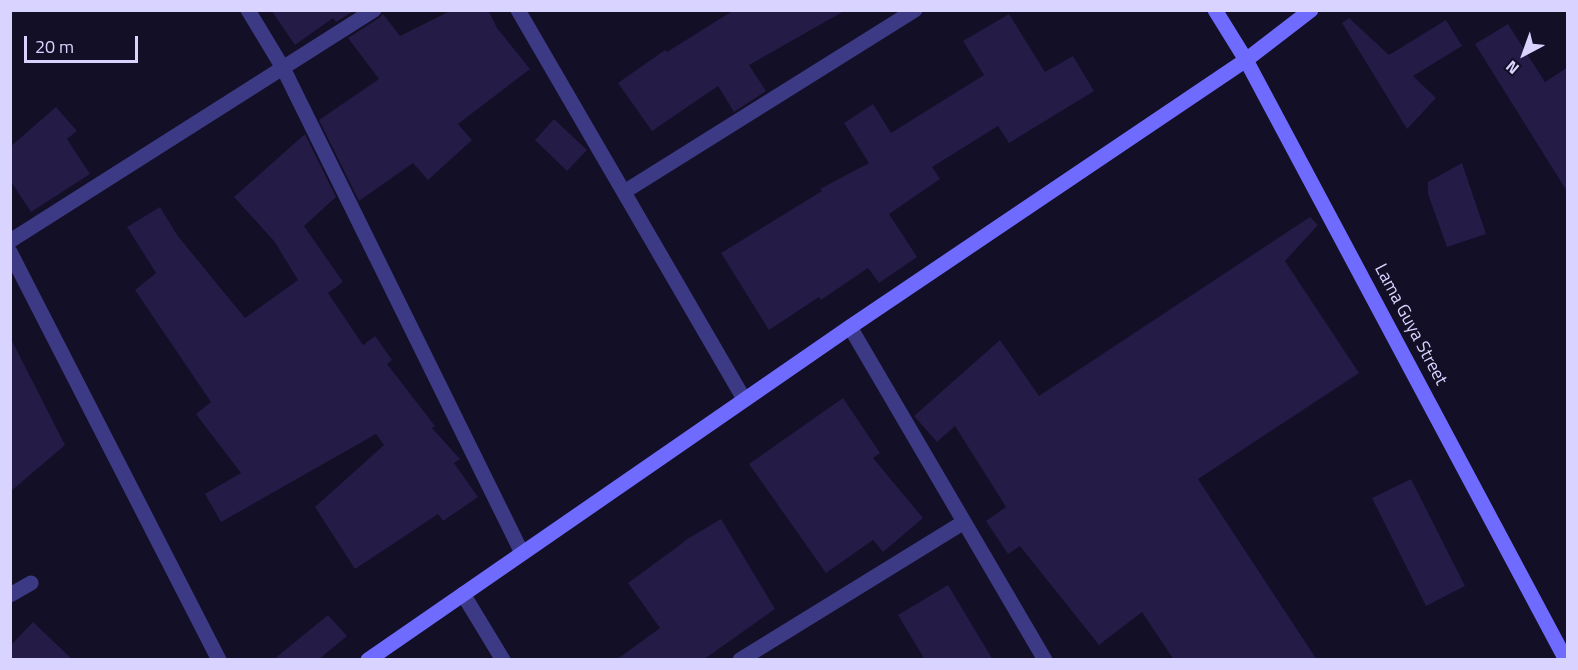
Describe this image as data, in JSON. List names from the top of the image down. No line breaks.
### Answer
{"streets":{"street":["Lama Guya Street"]},"scale_bar":"20 m","north":"bottom left"}
